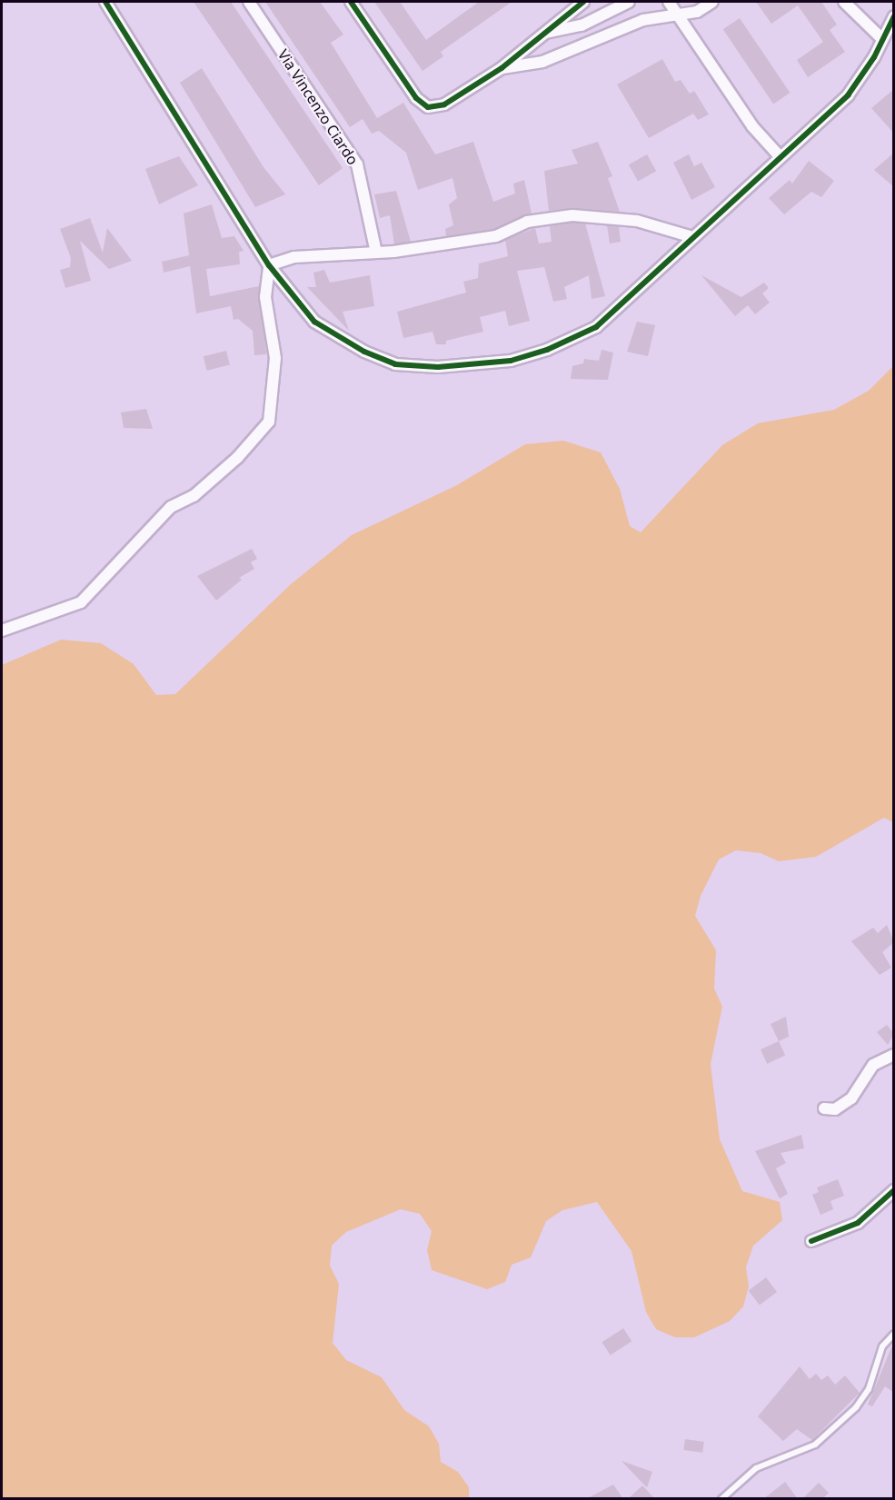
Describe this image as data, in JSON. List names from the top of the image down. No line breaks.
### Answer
{"streets":{"street":["Via Vincenzo Ciardo"]}}
